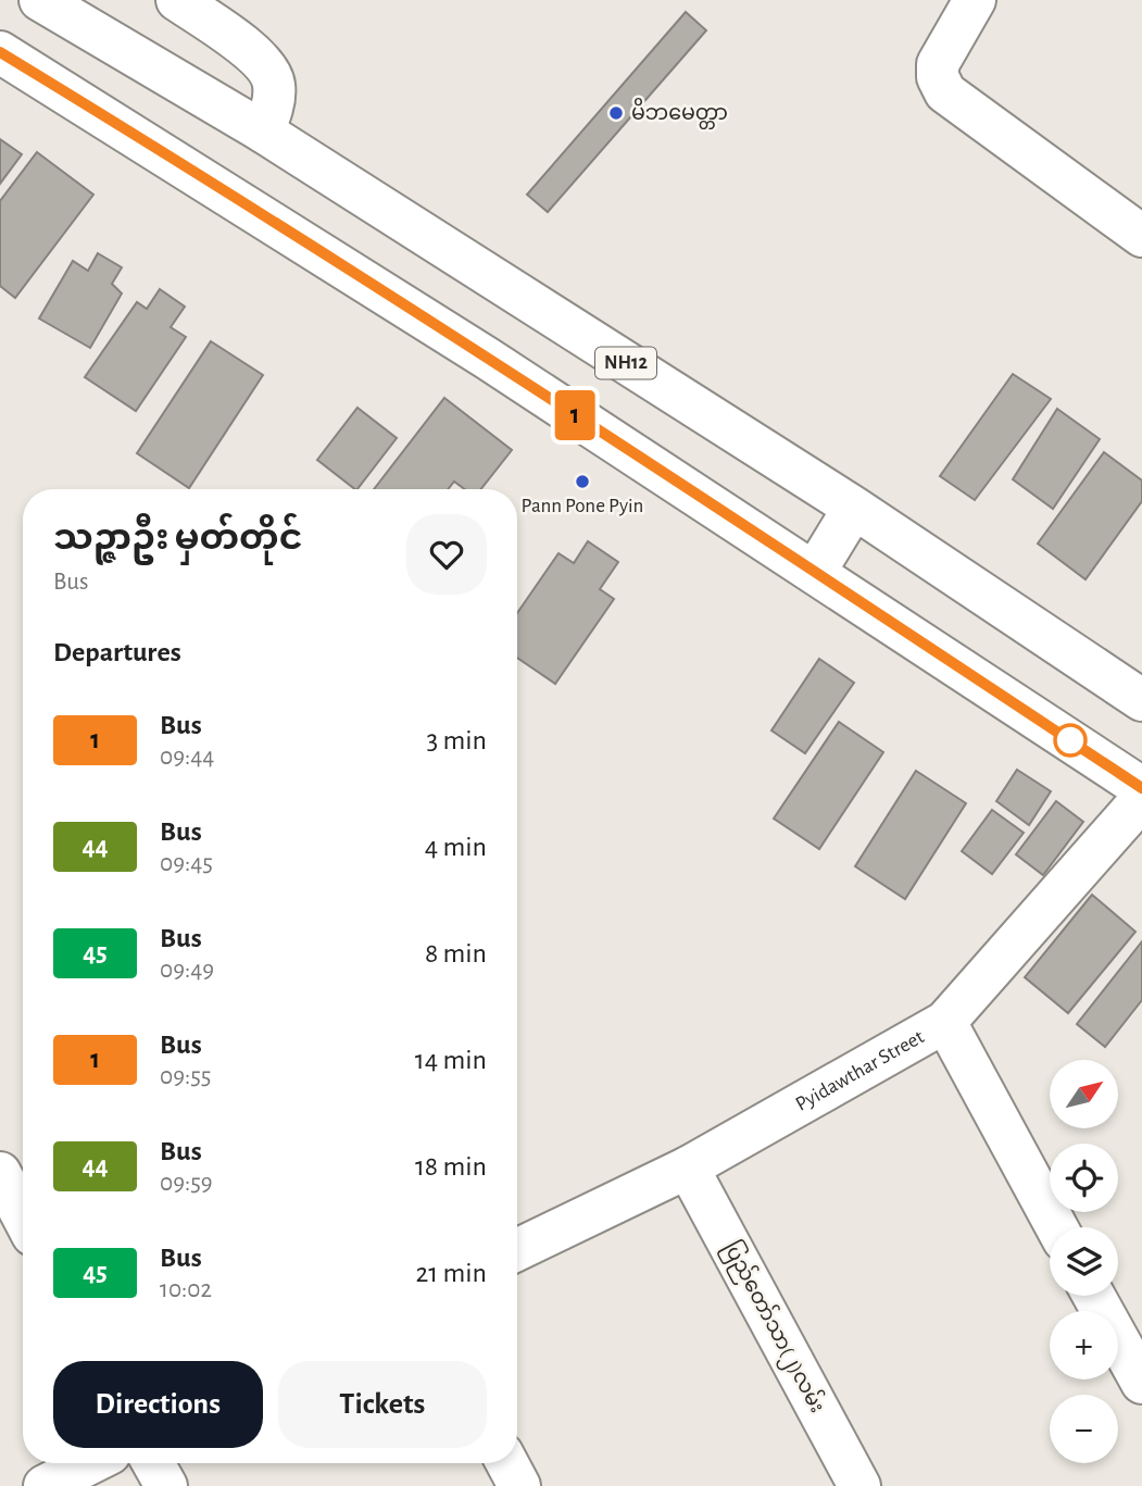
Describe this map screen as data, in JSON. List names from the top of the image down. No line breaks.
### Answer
{"streets":{"main road":["NH12","Pyidawthar Street","ပြည်တော်သာ(၂)လမ်း"]},"crossings":[["Pyidawthar Street","ပြည်တော်သာ(၂)လမ်း"]],"places":["မိဘမေတ္တာ","Pann Pone Pyin"],"lines":["bus line 1"],"north":"top right","page":{"on_map":"1","heading":[["သဉ္ဇာဦး မှတ်တိုင်","Bus"],"Departures"],"list":[{"mark":"1","name":"Bus","note":"09:44","value":"3 min"},{"mark":"44","name":"Bus","note":"09:45","value":"4 min"},{"mark":"45","name":"Bus","note":"09:49","value":"8 min"},{"mark":"1","name":"Bus","note":"09:55","value":"14 min"},{"mark":"44","name":"Bus","note":"09:59","value":"18 min"},{"mark":"45","name":"Bus","note":"10:02","value":"21 min"}],"map_buttons":["+","−"],"buttons":["Directions","Tickets"]}}
